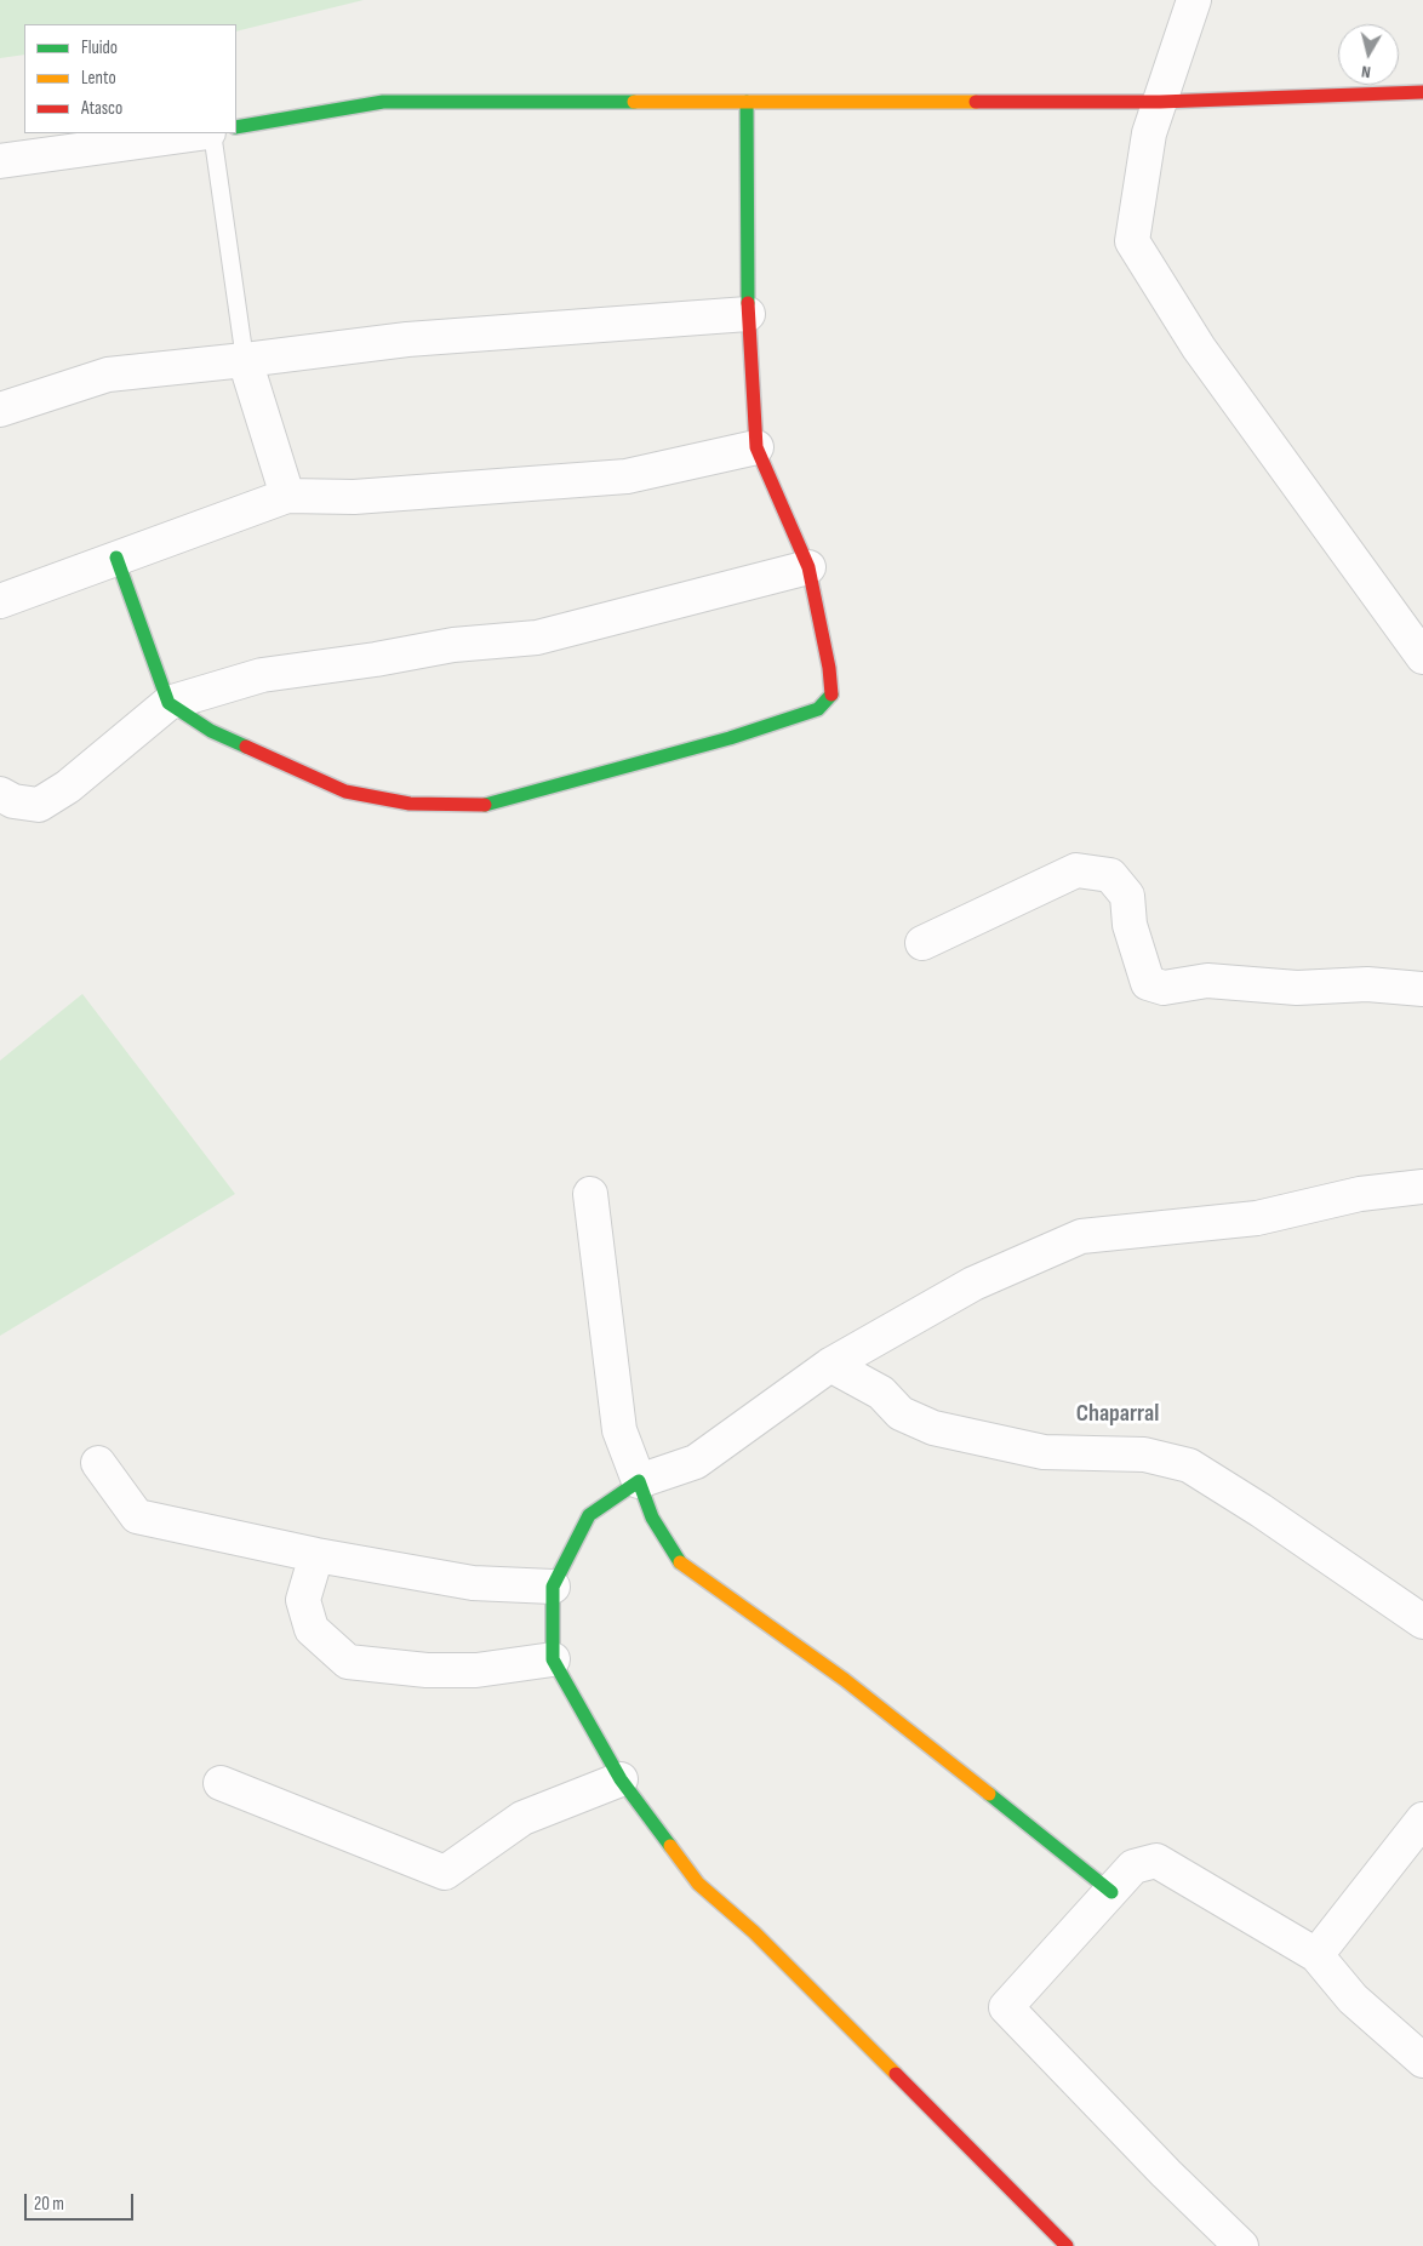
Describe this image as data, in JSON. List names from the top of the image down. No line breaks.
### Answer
{"districts":["Chaparral"],"legend":["Fluido","Lento","Atasco"],"scale_bar":"20 m","north":"bottom"}
